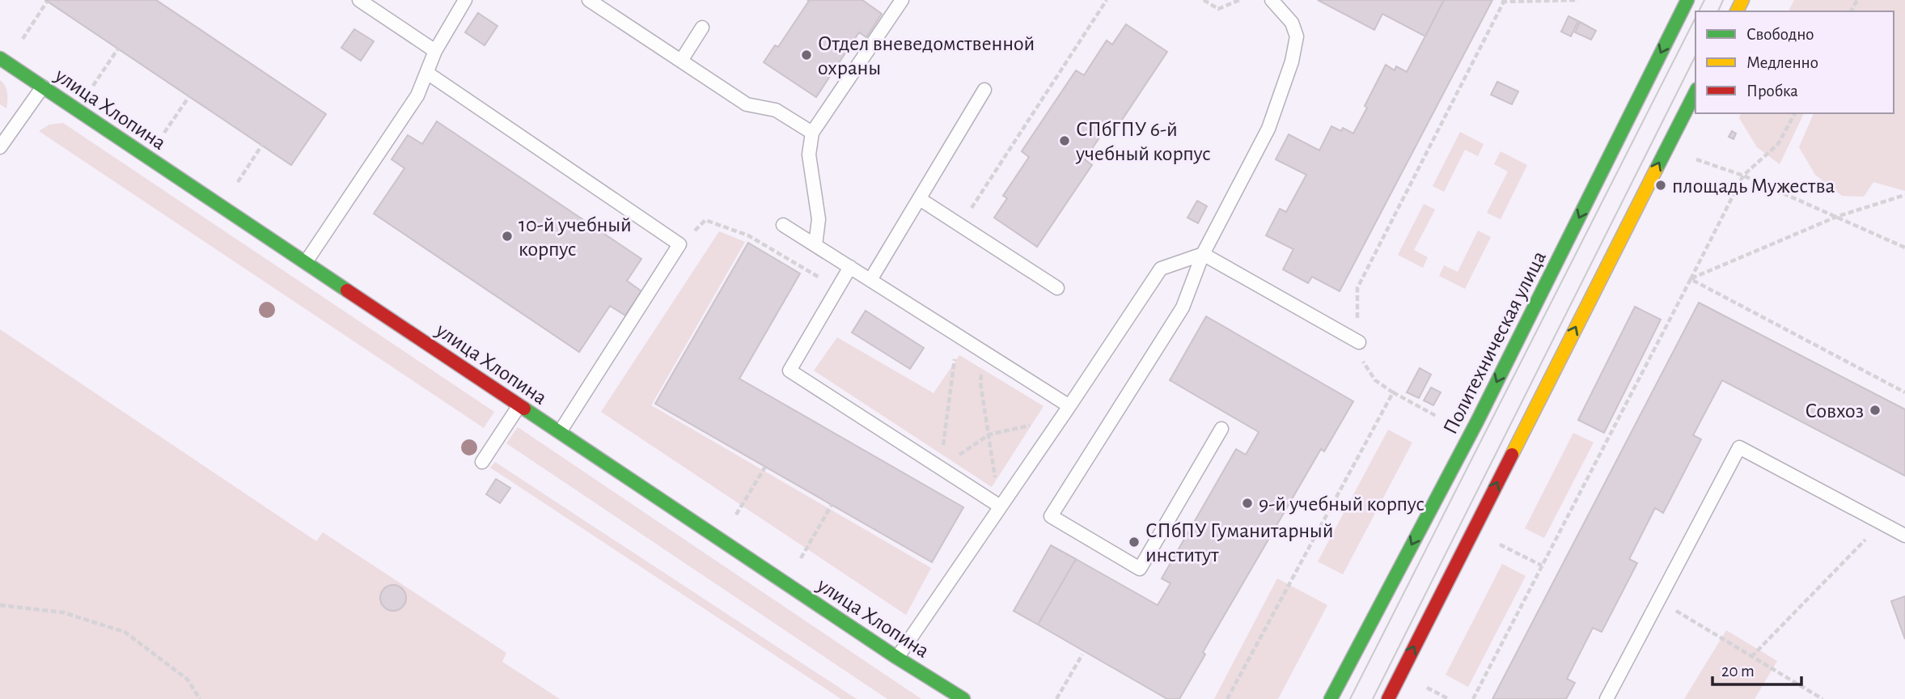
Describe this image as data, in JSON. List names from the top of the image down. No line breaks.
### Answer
{"streets":{"main road":["улица Хлопина","Политехническая улица"]},"places":["Отдел вневедомственной охраны","СПбГПУ 6-й учебный корпус","площадь Мужества","10-й учебный корпус","Совхоз","9-й учебный корпус","СПбПУ Гуманитарный институт"],"legend":["Свободно","Медленно","Пробка"],"scale_bar":"20 m"}
